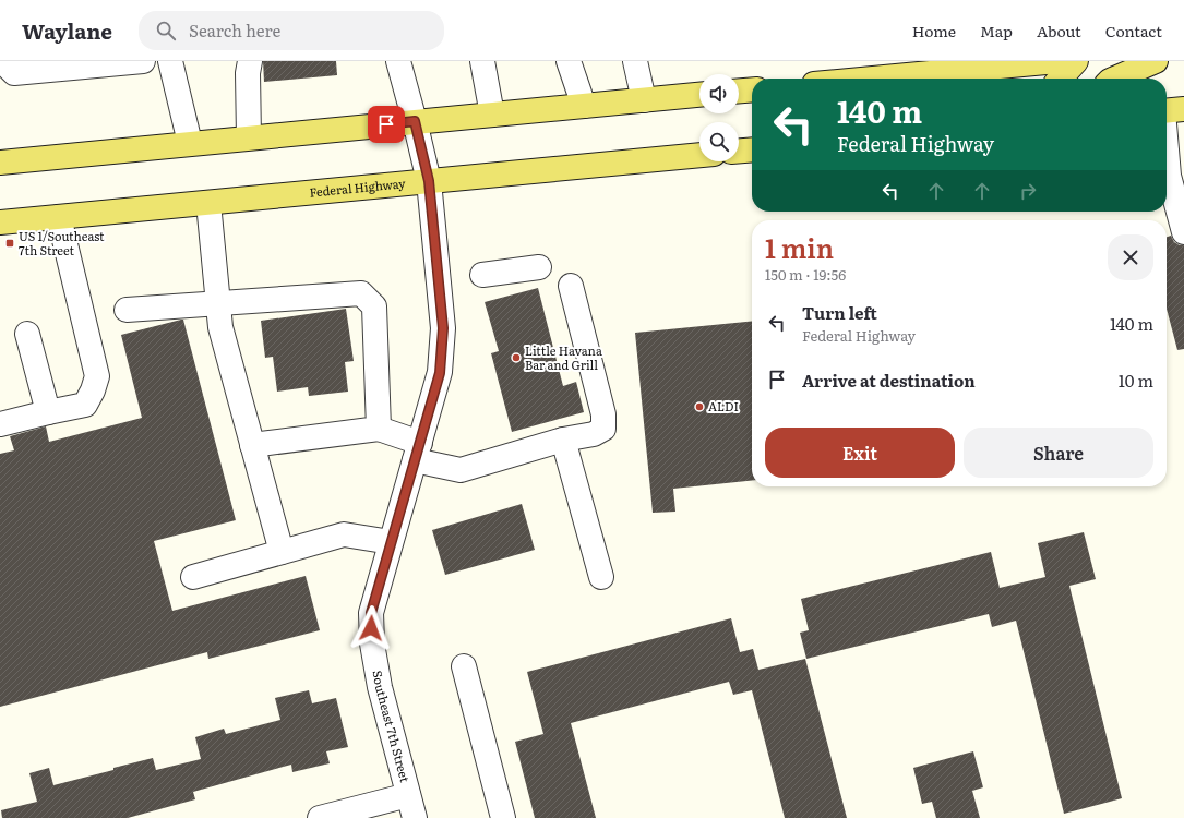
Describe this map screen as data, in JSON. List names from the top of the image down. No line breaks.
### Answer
{"streets":{"main road":["Federal Highway"],"street":["Southeast 7th Street"]},"crossings":[["Federal Highway","Southeast 7th Street"]],"places":{"transit":["US 1/Southeast 7th Street"],"other":["Little Havana Bar and Grill","ALDI"]},"page":{"header":"Waylane","search":"Search here","nav":["Home","Map","About","Contact"],"turn":["140 m","Federal Highway"],"heading":["1 min","150 m · 19:56"],"list":[{"name":"Turn left","note":"Federal Highway","value":"140 m"},{"name":"Arrive at destination","value":"10 m"}],"buttons":["Exit","Share"]}}
